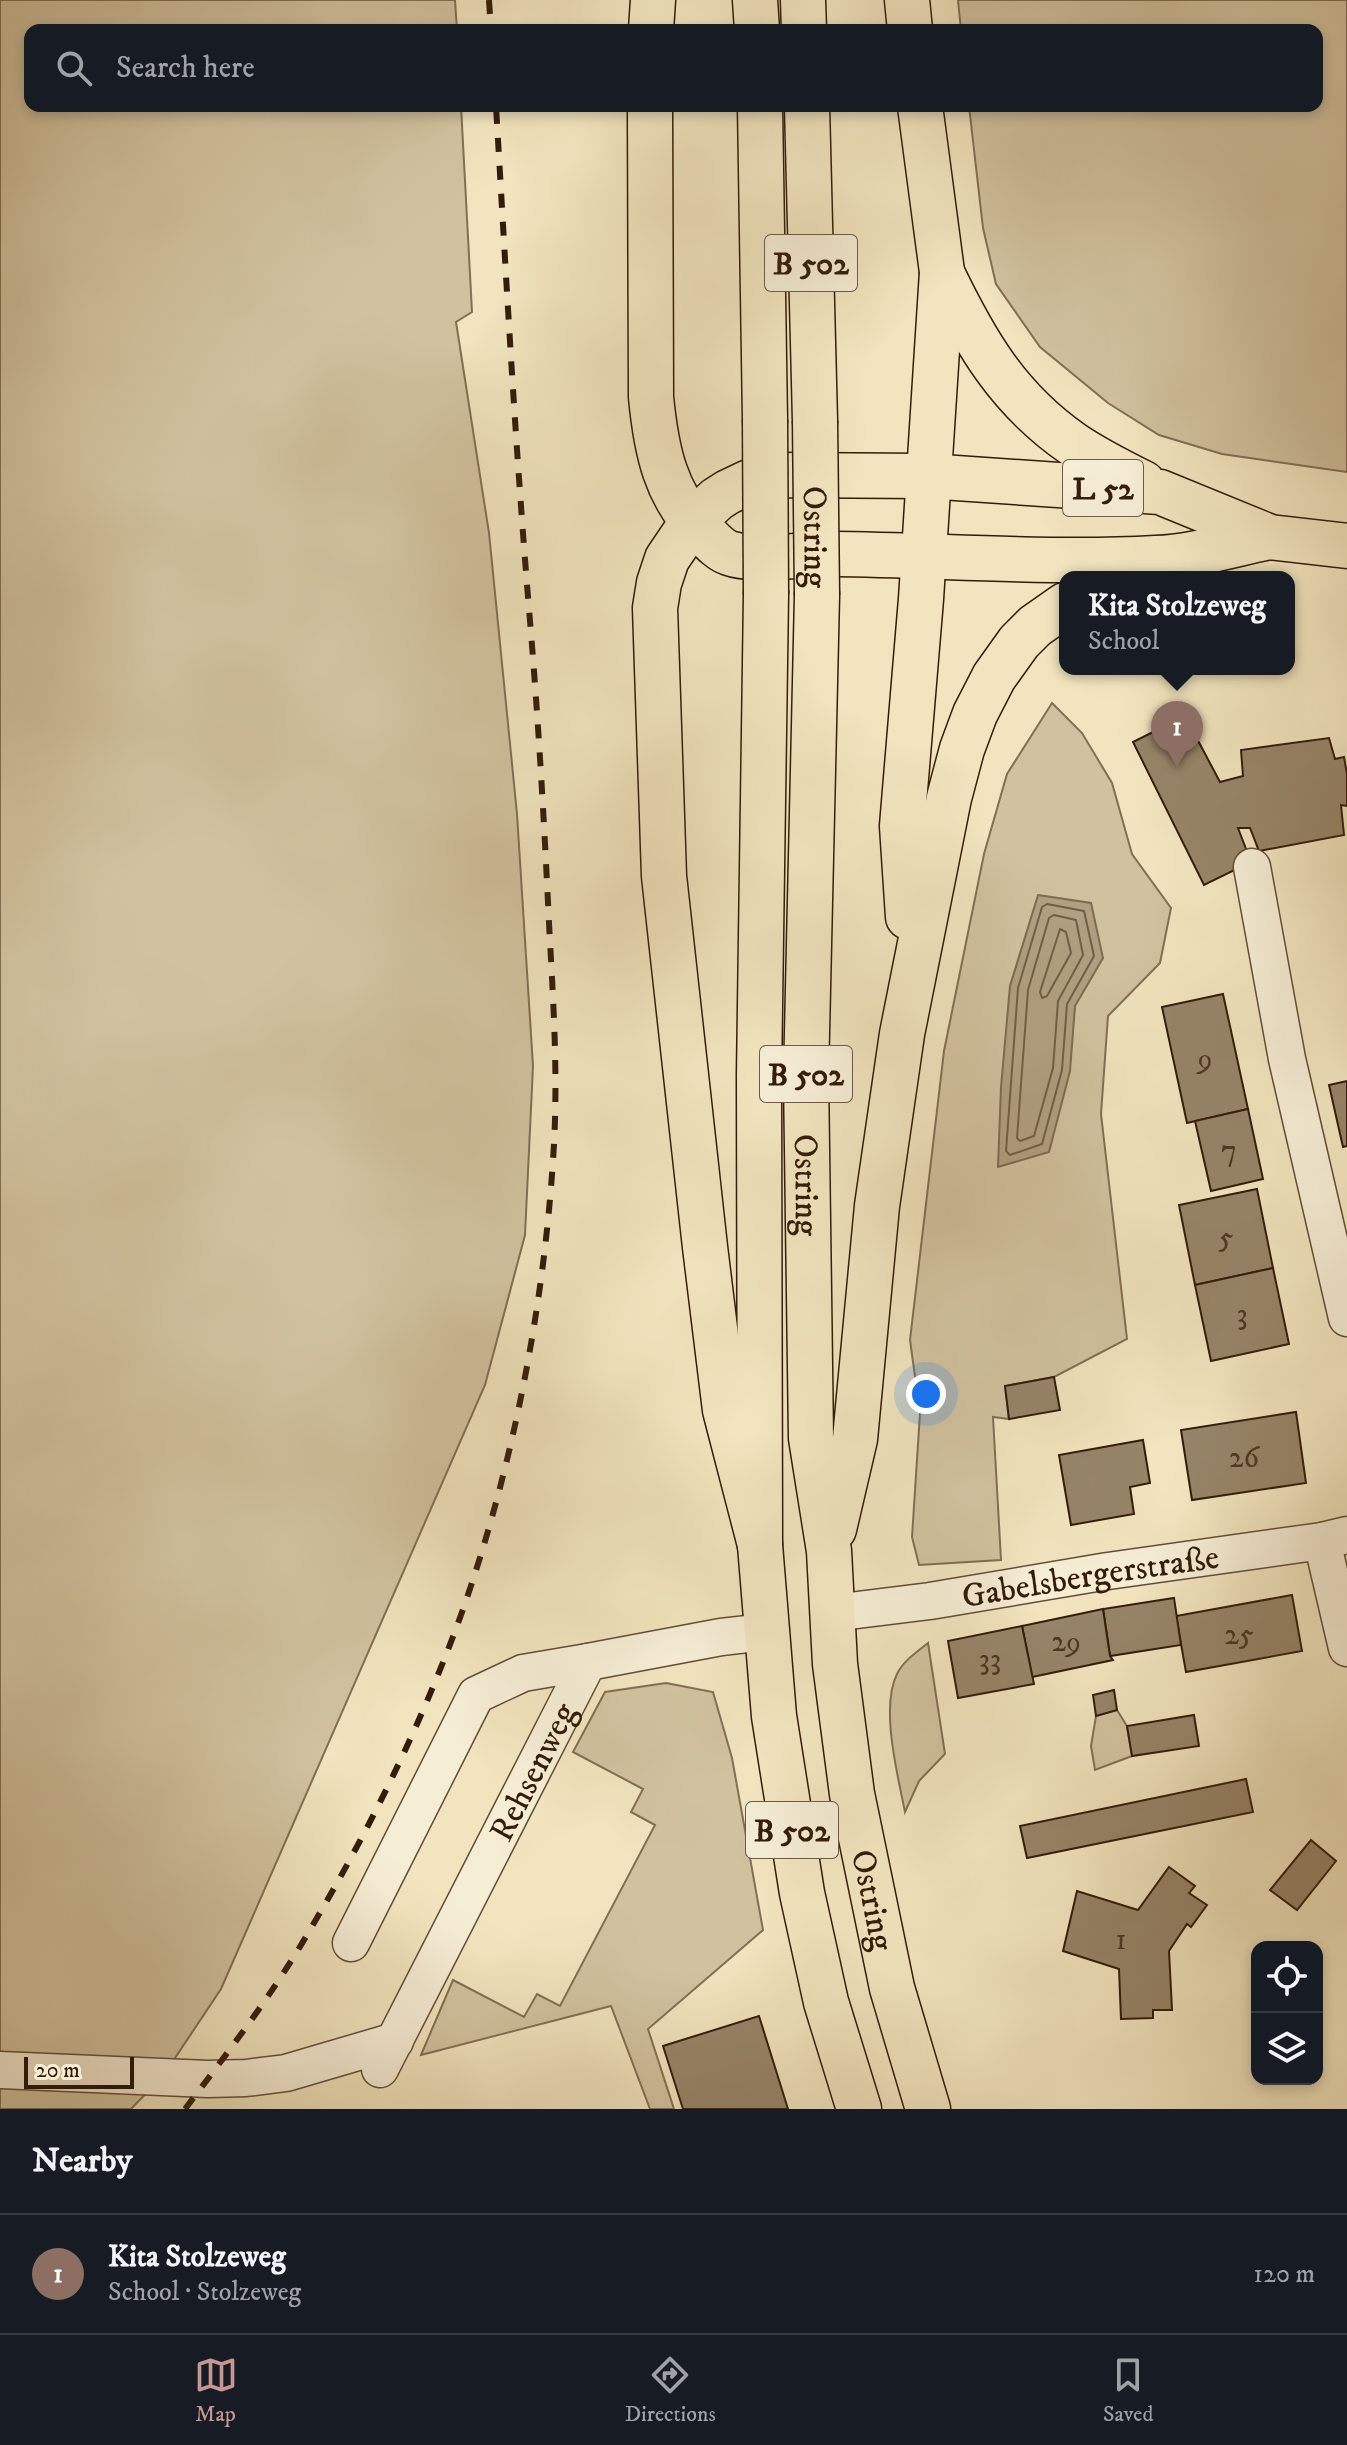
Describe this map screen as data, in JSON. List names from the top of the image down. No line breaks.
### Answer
{"streets":{"highway":["B 502","L 52","Ostring"],"street":["Gabelsbergerstraße","Rehsenweg"]},"crossings":[["Ostring","Gabelsbergerstraße"],["Ostring","Rehsenweg"]],"house_numbers":["9","7","5","3","26","25","29","33","1"],"scale_bar":"20 m","page":{"search":"Search here","popup":["Kita Stolzeweg","School"],"pins":"1","scale":"20 m","heading":"Nearby","list":[{"mark":"1","name":"Kita Stolzeweg","note":"School · Stolzeweg","value":"120 m"}],"nav":["Map","Directions","Saved"]}}
